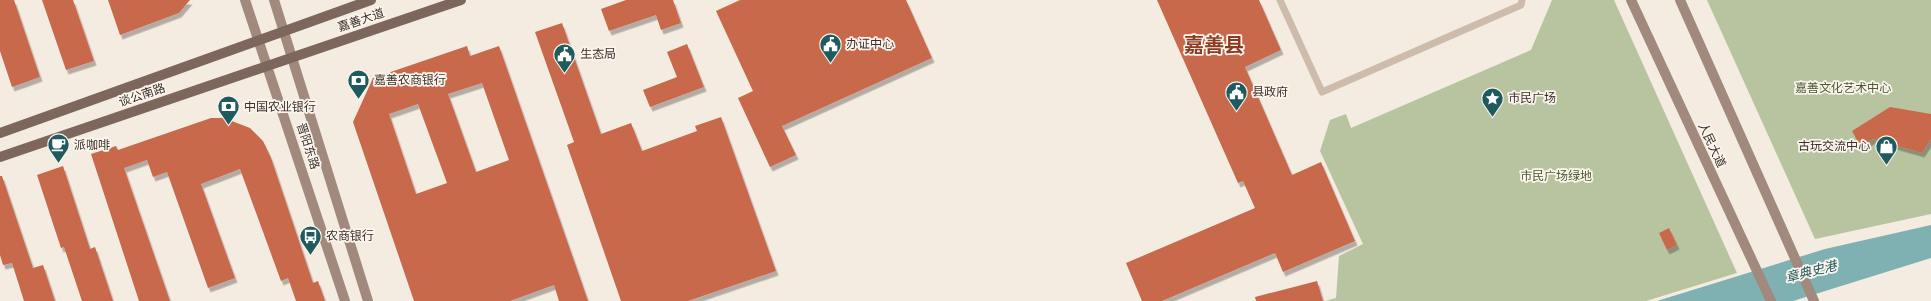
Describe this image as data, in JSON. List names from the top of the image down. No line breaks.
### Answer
{"streets":{"main road":["嘉善大道","谈公南路","人民大道","晋阳东路"]},"crossings":[["嘉善大道","谈公南路"],["嘉善大道","晋阳东路"],["谈公南路","晋阳东路"]],"districts":["嘉善县"],"water":["章典史港"],"parks":["嘉善文化艺术中心","市民广场绿地"],"places":{"public building":["办证中心","生态局","县政府"],"bank":["嘉善农商银行","中国农业银行"],"place":["市民广场"],"cafe":["派咖啡"],"shop":["古玩交流中心"],"bus stop":["农商银行"]}}
